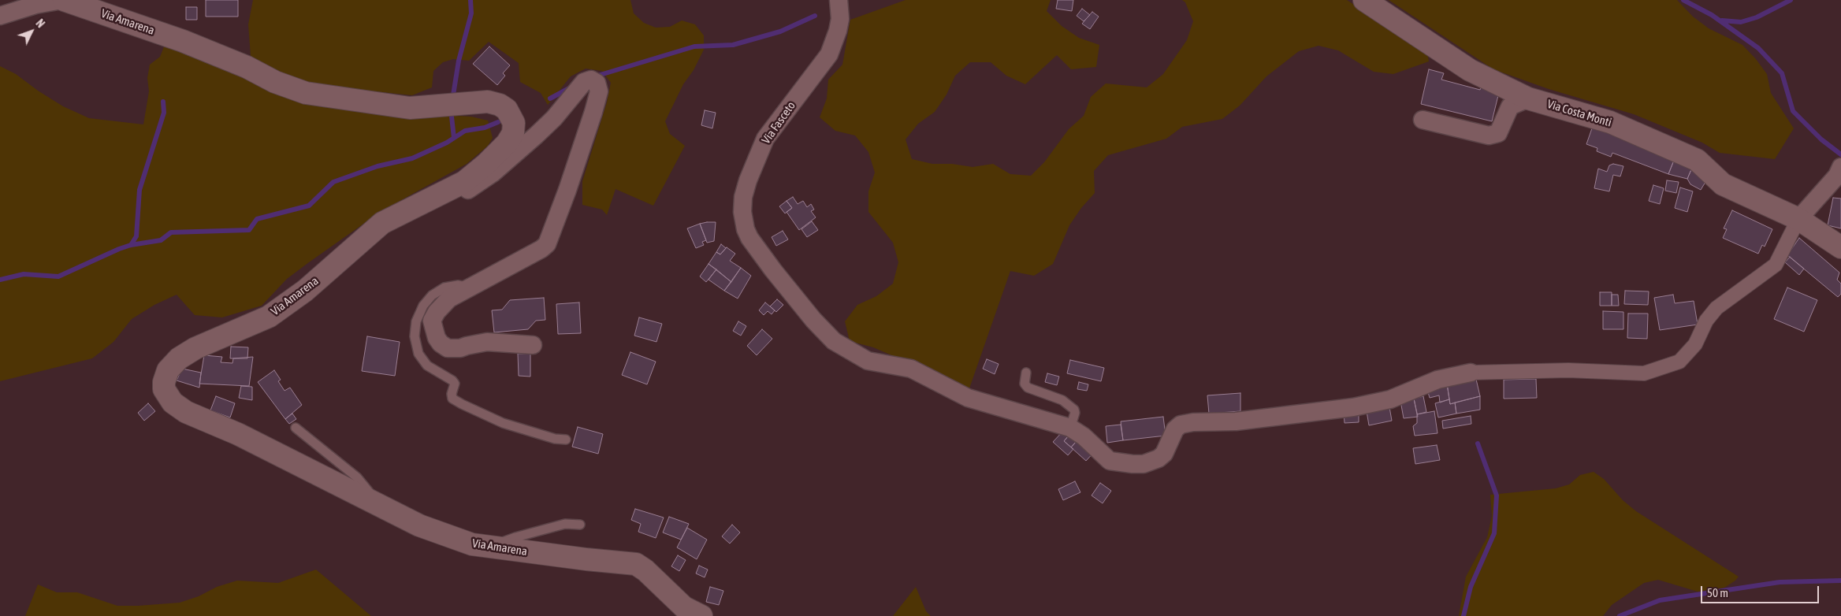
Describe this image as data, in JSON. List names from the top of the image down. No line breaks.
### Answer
{"streets":{"street":["Via Amarena","Via Costa Monti","Via Fasceto"]},"scale_bar":"50 m","north":"top right"}
